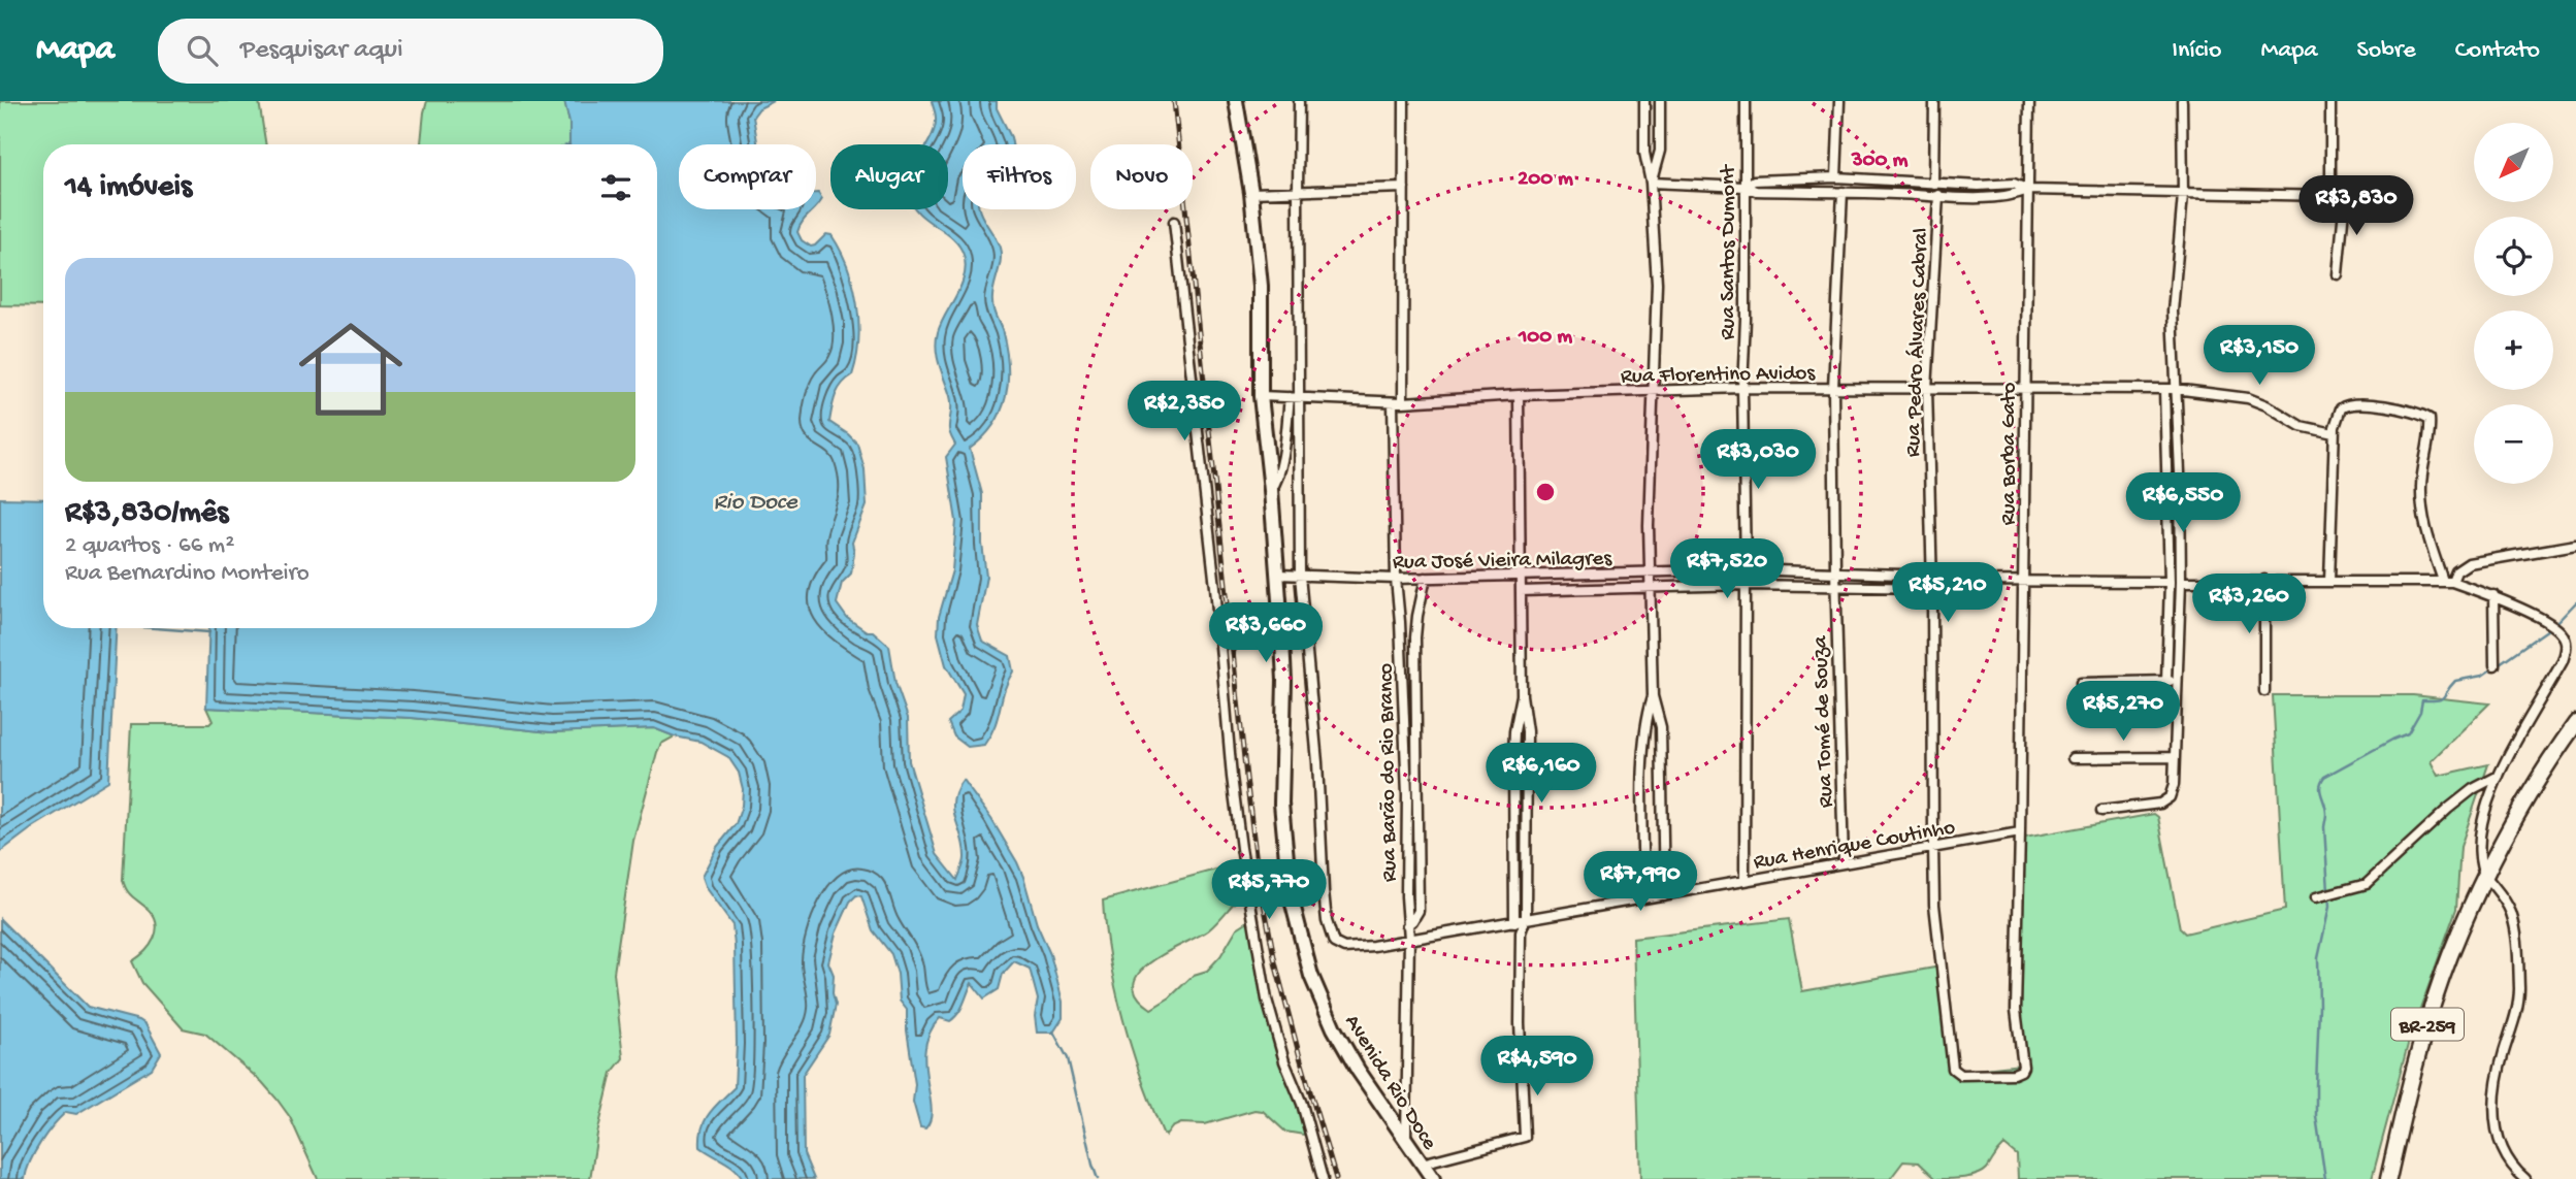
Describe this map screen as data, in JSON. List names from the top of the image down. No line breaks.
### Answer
{"streets":{"highway":["BR-259"],"street":["Rua Santos Dumont","Rua Pedro Álvares Cabral","Rua Florentino Avidos","Rua Borba Gato","Rua José Vieira Milagres","Rua Tomé de Souza","Rua Barão do Rio Branco","Rua Henrique Coutinho","Avenida Rio Doce"]},"crossings":[["Rua Santos Dumont","Rua Florentino Avidos"],["Rua Santos Dumont","Rua José Vieira Milagres"],["Rua Santos Dumont","Rua Henrique Coutinho"],["Rua Pedro Álvares Cabral","Rua Florentino Avidos"],["Rua Pedro Álvares Cabral","Rua Borba Gato"],["Rua Pedro Álvares Cabral","Rua José Vieira Milagres"],["Rua Pedro Álvares Cabral","Rua Henrique Coutinho"],["Rua Florentino Avidos","Rua Borba Gato"],["Rua Florentino Avidos","Rua Tomé de Souza"],["Rua Florentino Avidos","Rua Barão do Rio Branco"],["Rua Florentino Avidos","Avenida Rio Doce"],["Rua Borba Gato","Rua José Vieira Milagres"],["Rua Borba Gato","Rua Henrique Coutinho"],["Rua José Vieira Milagres","Rua Tomé de Souza"],["Rua José Vieira Milagres","Rua Barão do Rio Branco"],["Rua José Vieira Milagres","Rua Henrique Coutinho"],["Rua José Vieira Milagres","Avenida Rio Doce"],["Rua Tomé de Souza","Rua Henrique Coutinho"],["Rua Barão do Rio Branco","Rua Henrique Coutinho"],["Rua Barão do Rio Branco","Avenida Rio Doce"]],"water":["Rio Doce"],"north":"bottom left","page":{"header":"Mapa","search":"Pesquisar aqui","nav":["Início","Mapa","Sobre","Contato"],"map_buttons":["+","−"],"chip":["Comprar","Alugar","Filtros","Novo"],"heading":"14 imóveis","price":["R$3,830","R$3,150","R$2,350","R$3,030","R$6,550","R$7,520","R$5,210","R$3,260","R$3,660","R$5,270","R$6,160","R$7,990","R$5,770","R$4,590"],"list":[{"name":"R$3,830/mês","note":"2 quartos · 66 m² · Rua Bernardino Monteiro"}]},"rings":["300 m","200 m","100 m"]}
